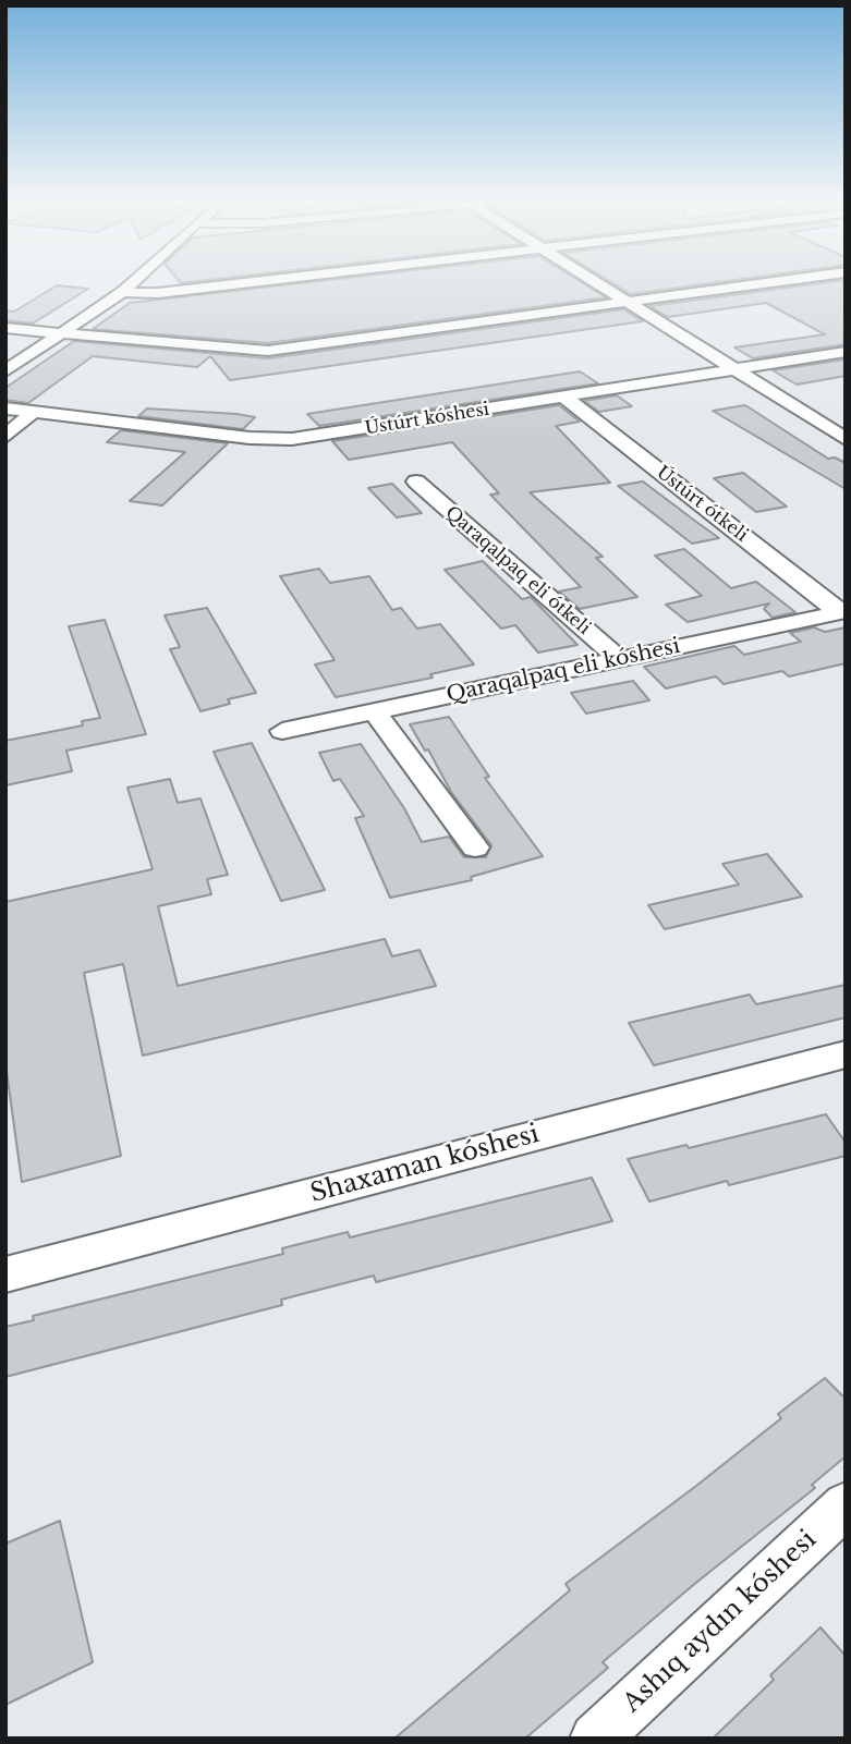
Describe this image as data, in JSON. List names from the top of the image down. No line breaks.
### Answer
{"streets":{"street":["Ústúrt kóshesi","Ústúrt ótkeli","Qaraqalpaq eli ótkeli","Qaraqalpaq eli kóshesi","Shaxaman kóshesi","Ashıq aydın kóshesi"]},"crossings":[["Ústúrt kóshesi","Ústúrt ótkeli"],["Ústúrt ótkeli","Qaraqalpaq eli kóshesi"],["Qaraqalpaq eli ótkeli","Qaraqalpaq eli kóshesi"]]}
